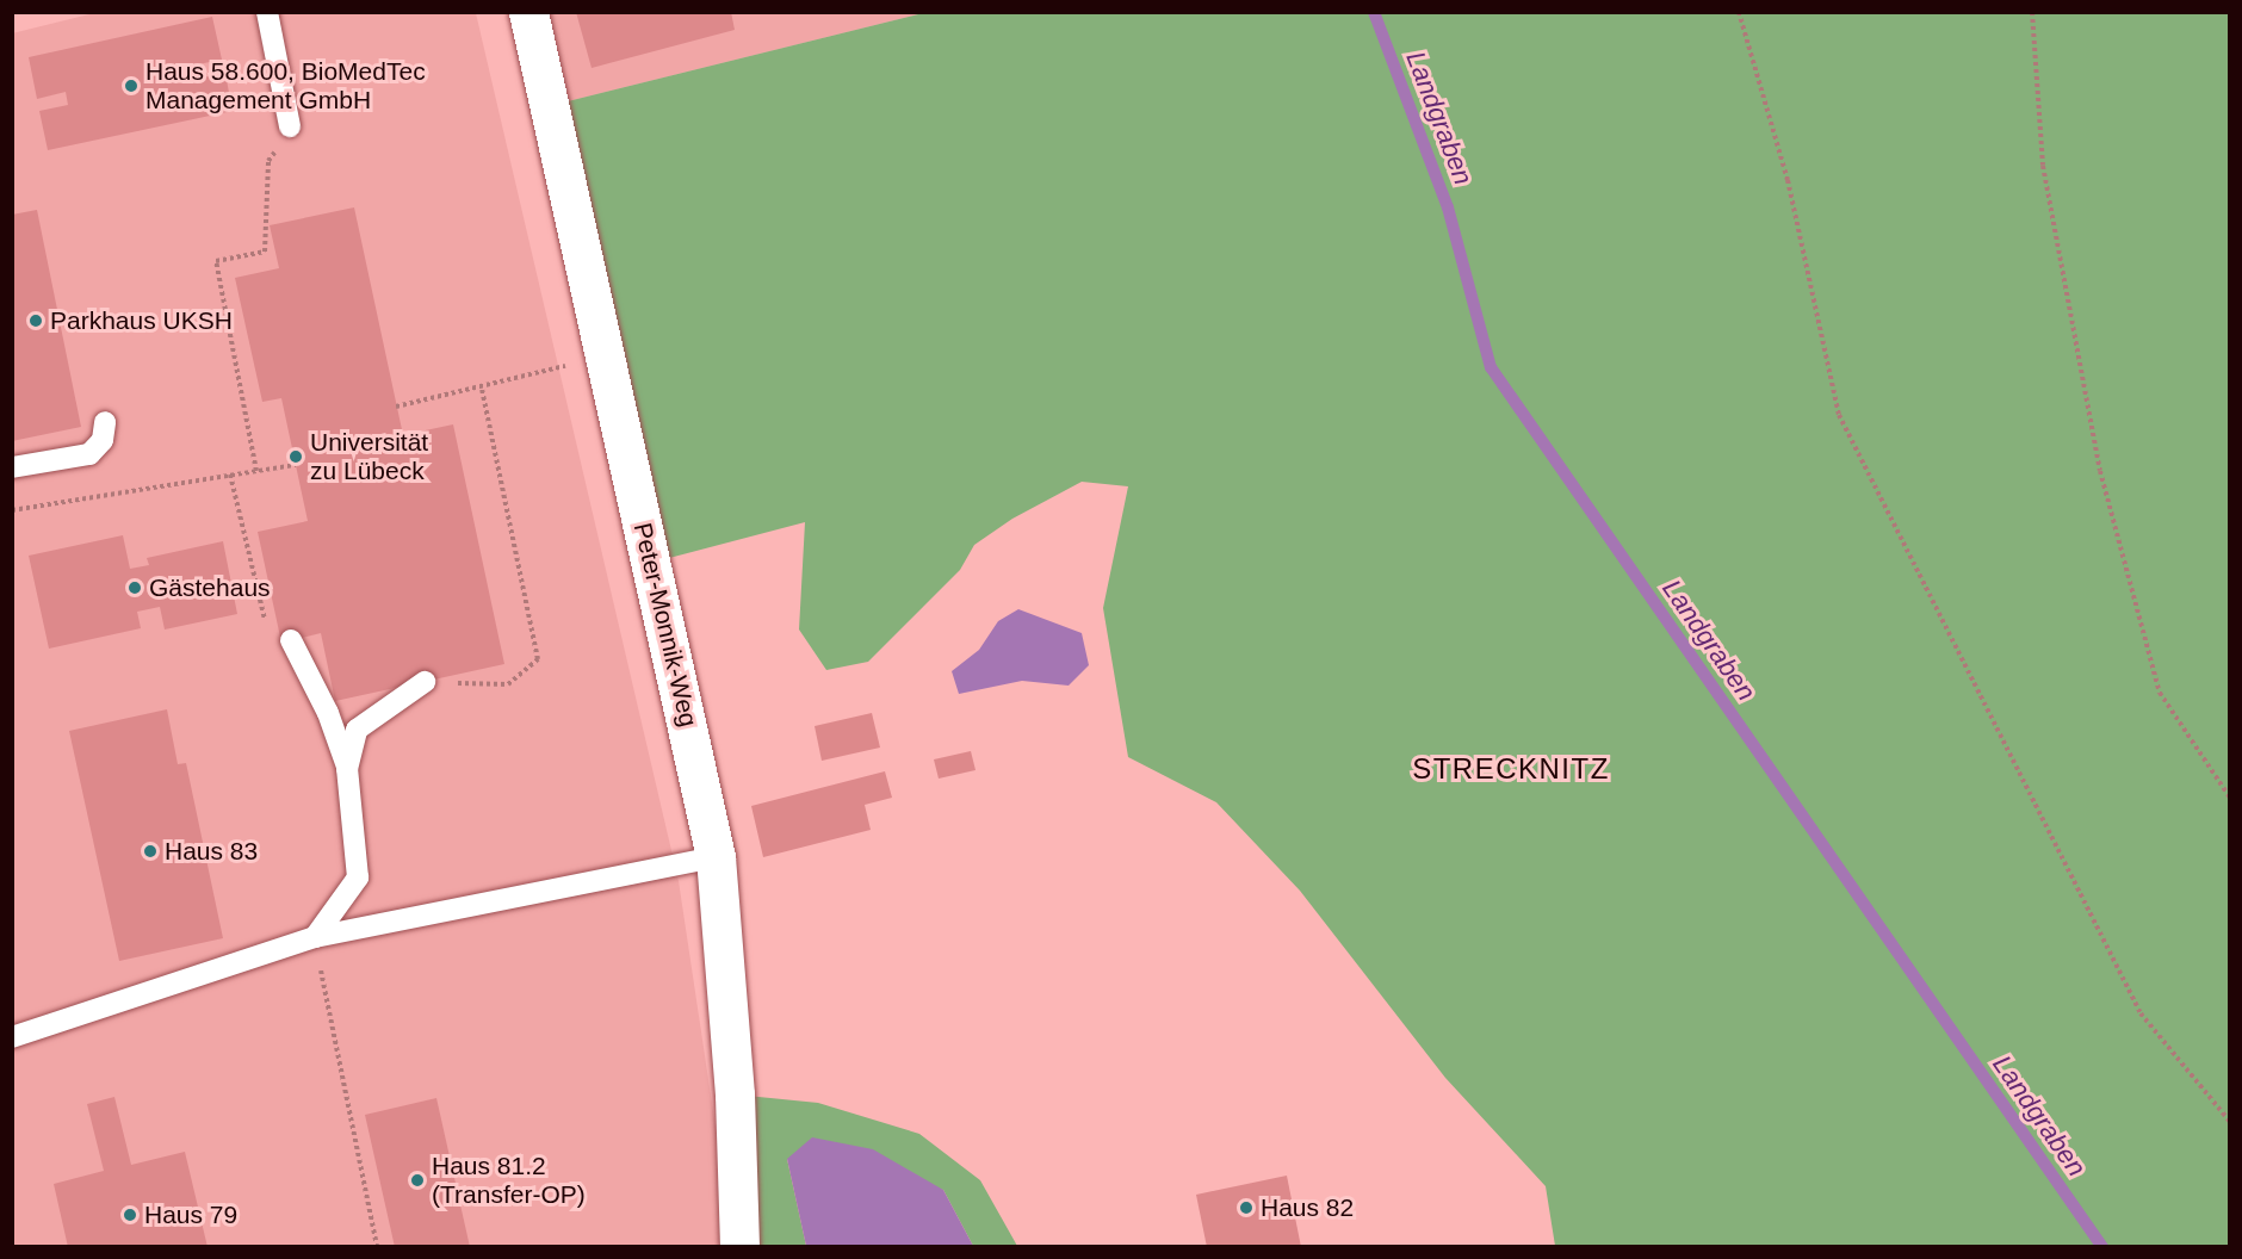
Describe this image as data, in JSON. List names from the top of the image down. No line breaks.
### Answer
{"streets":{"street":["Peter-Monnik-Weg"]},"districts":["STRECKNITZ"],"water":["Landgraben"],"places":["Haus 58.600, BioMedTec Management GmbH","Parkhaus UKSH","Universität zu Lübeck","Gästehaus","Haus 83","Haus 81.2 (Transfer-OP)","Haus 82","Haus 79"]}
